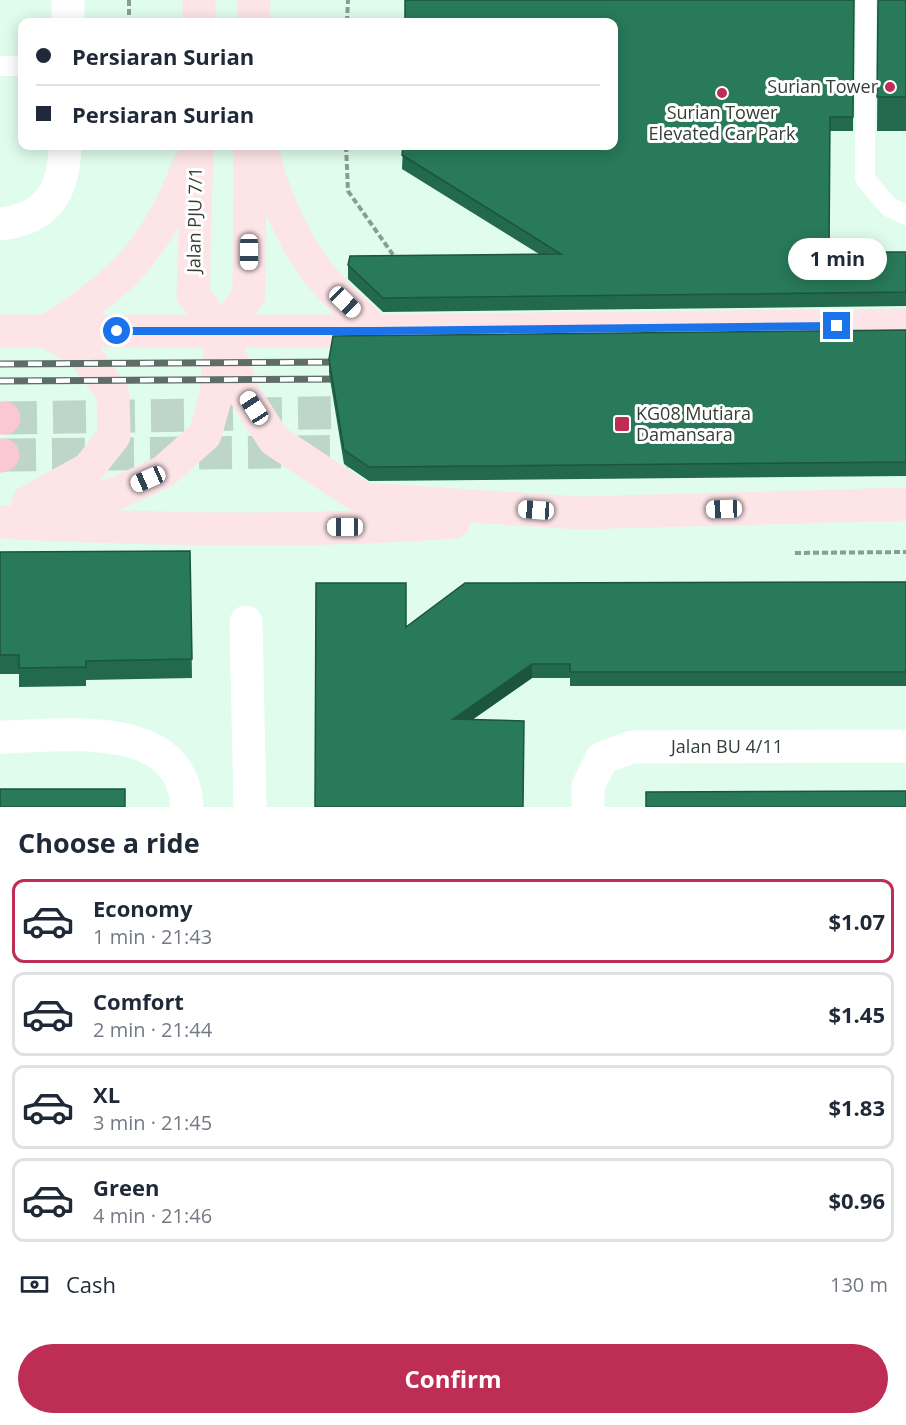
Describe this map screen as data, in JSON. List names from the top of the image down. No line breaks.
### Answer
{"streets":{"street":["Jalan PJU 7/1","Jalan BU 4/11"]},"places":{"other":["Surian Tower","Surian Tower Elevated Car Park"],"transit":["KG08 Mutiara Damansara"]},"page":{"banner":["Persiaran Surian","Persiaran Surian"],"bubble":"1 min","heading":"Choose a ride","list":[{"name":"Economy","note":"1 min · 21:43","value":"$1.07"},{"name":"Comfort","note":"2 min · 21:44","value":"$1.45"},{"name":"XL","note":"3 min · 21:45","value":"$1.83"},{"name":"Green","note":"4 min · 21:46","value":"$0.96"}],"pay":["Cash","130 m"],"buttons":"Confirm"}}
